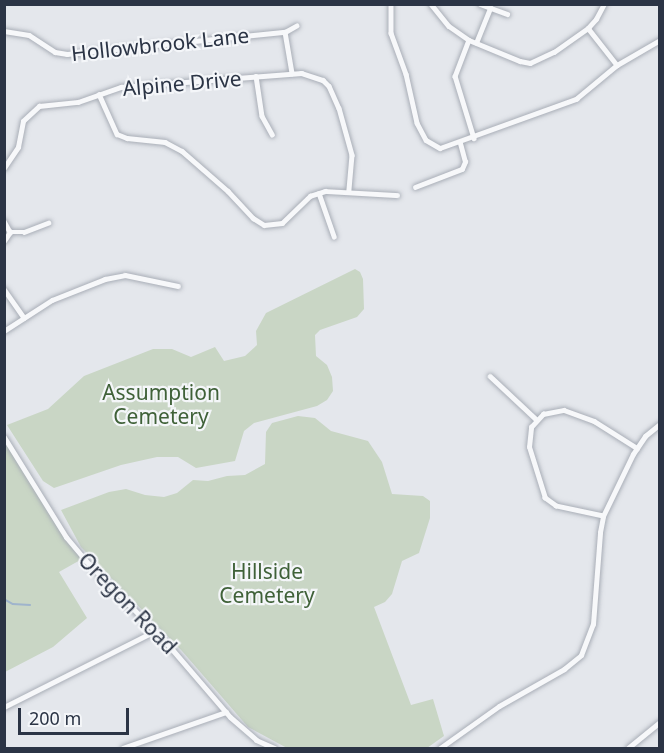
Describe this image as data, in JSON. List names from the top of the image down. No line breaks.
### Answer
{"streets":{"street":["Hollowbrook Lane","Alpine Drive","Oregon Road"]},"parks":["Assumption Cemetery","Hillside Cemetery"],"scale_bar":"200 m"}
